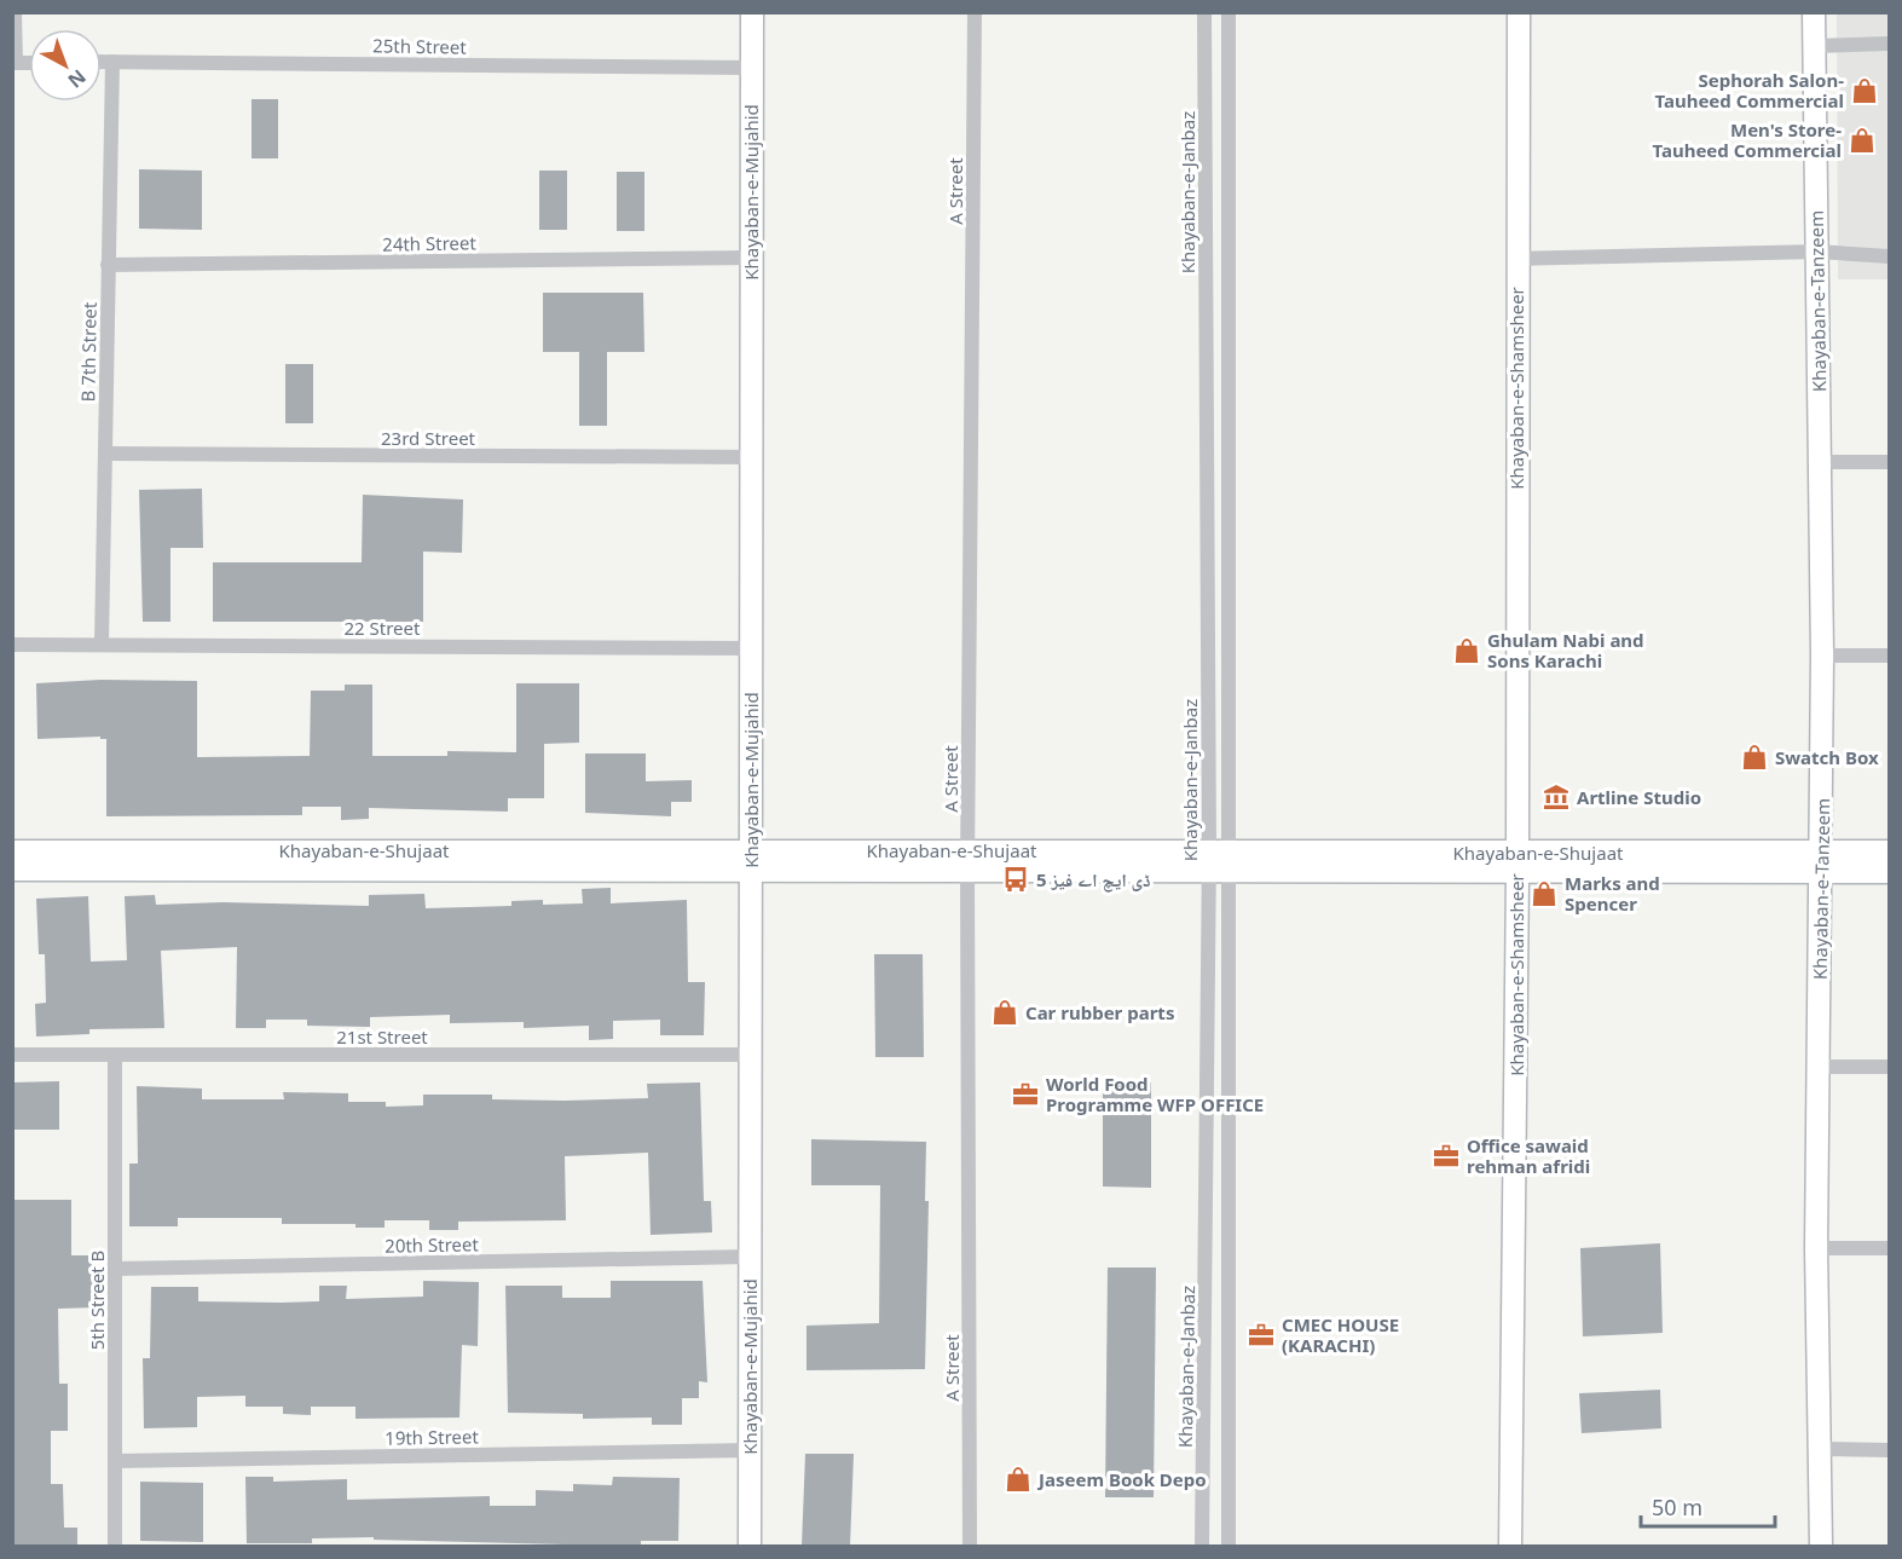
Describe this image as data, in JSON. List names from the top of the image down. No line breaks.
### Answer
{"streets":{"main road":["Khayaban-e-Mujahid","Khayaban-e-Tanzeem","Khayaban-e-Shamsheer","Khayaban-e-Shujaat"],"street":["25th Street","A Street","Khayaban-e-Janbaz","24th Street","B 7th Street","23rd Street","22 Street","21st Street","20th Street","5th Street B","19th Street"]},"crossings":[["25th Street","Khayaban-e-Mujahid"],["25th Street","B 7th Street"],["A Street","Khayaban-e-Shujaat"],["Khayaban-e-Mujahid","24th Street"],["Khayaban-e-Mujahid","23rd Street"],["Khayaban-e-Mujahid","22 Street"],["Khayaban-e-Mujahid","Khayaban-e-Shujaat"],["Khayaban-e-Mujahid","21st Street"],["Khayaban-e-Mujahid","20th Street"],["Khayaban-e-Mujahid","19th Street"],["Khayaban-e-Janbaz","Khayaban-e-Shujaat"],["24th Street","B 7th Street"],["Khayaban-e-Tanzeem","Khayaban-e-Shujaat"],["B 7th Street","23rd Street"],["B 7th Street","22 Street"],["Khayaban-e-Shamsheer","Khayaban-e-Shujaat"],["21st Street","5th Street B"],["20th Street","5th Street B"],["5th Street B","19th Street"]],"places":{"shop":["Sephorah Salon- Tauheed Commercial","Men's Store- Tauheed Commercial","Ghulam Nabi and Sons Karachi","Swatch Box","Marks and Spencer","Car rubber parts","Jaseem Book Depo"],"museum":["Artline Studio"],"bus stop":["5 ڈی ایچ اے فیز"],"office":["World Food Programme WFP OFFICE","Office sawaid rehman afridi","CMEC HOUSE (KARACHI)"]},"scale_bar":"50 m","north":"bottom right"}
